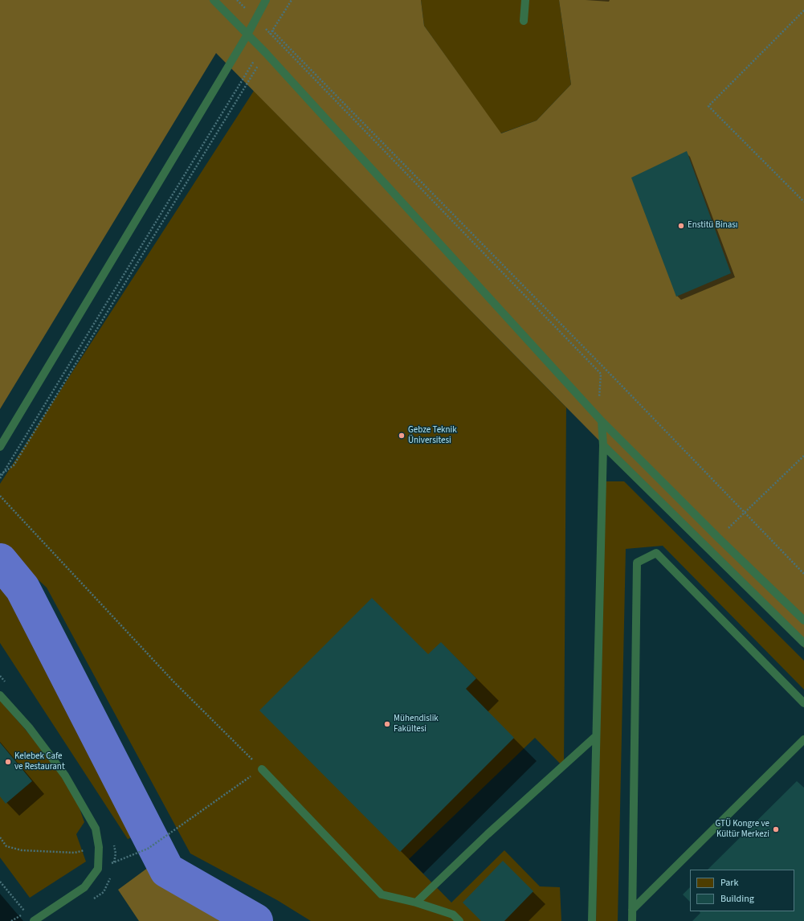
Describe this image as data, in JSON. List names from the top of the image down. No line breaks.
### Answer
{"places":["Enstitü Binası","Gebze Teknik Üniversitesi","Mühendislik Fakültesi","Kelebek Cafe ve Restaurant","GTÜ Kongre ve Kültür Merkezi"],"legend":["Park","Building"]}
